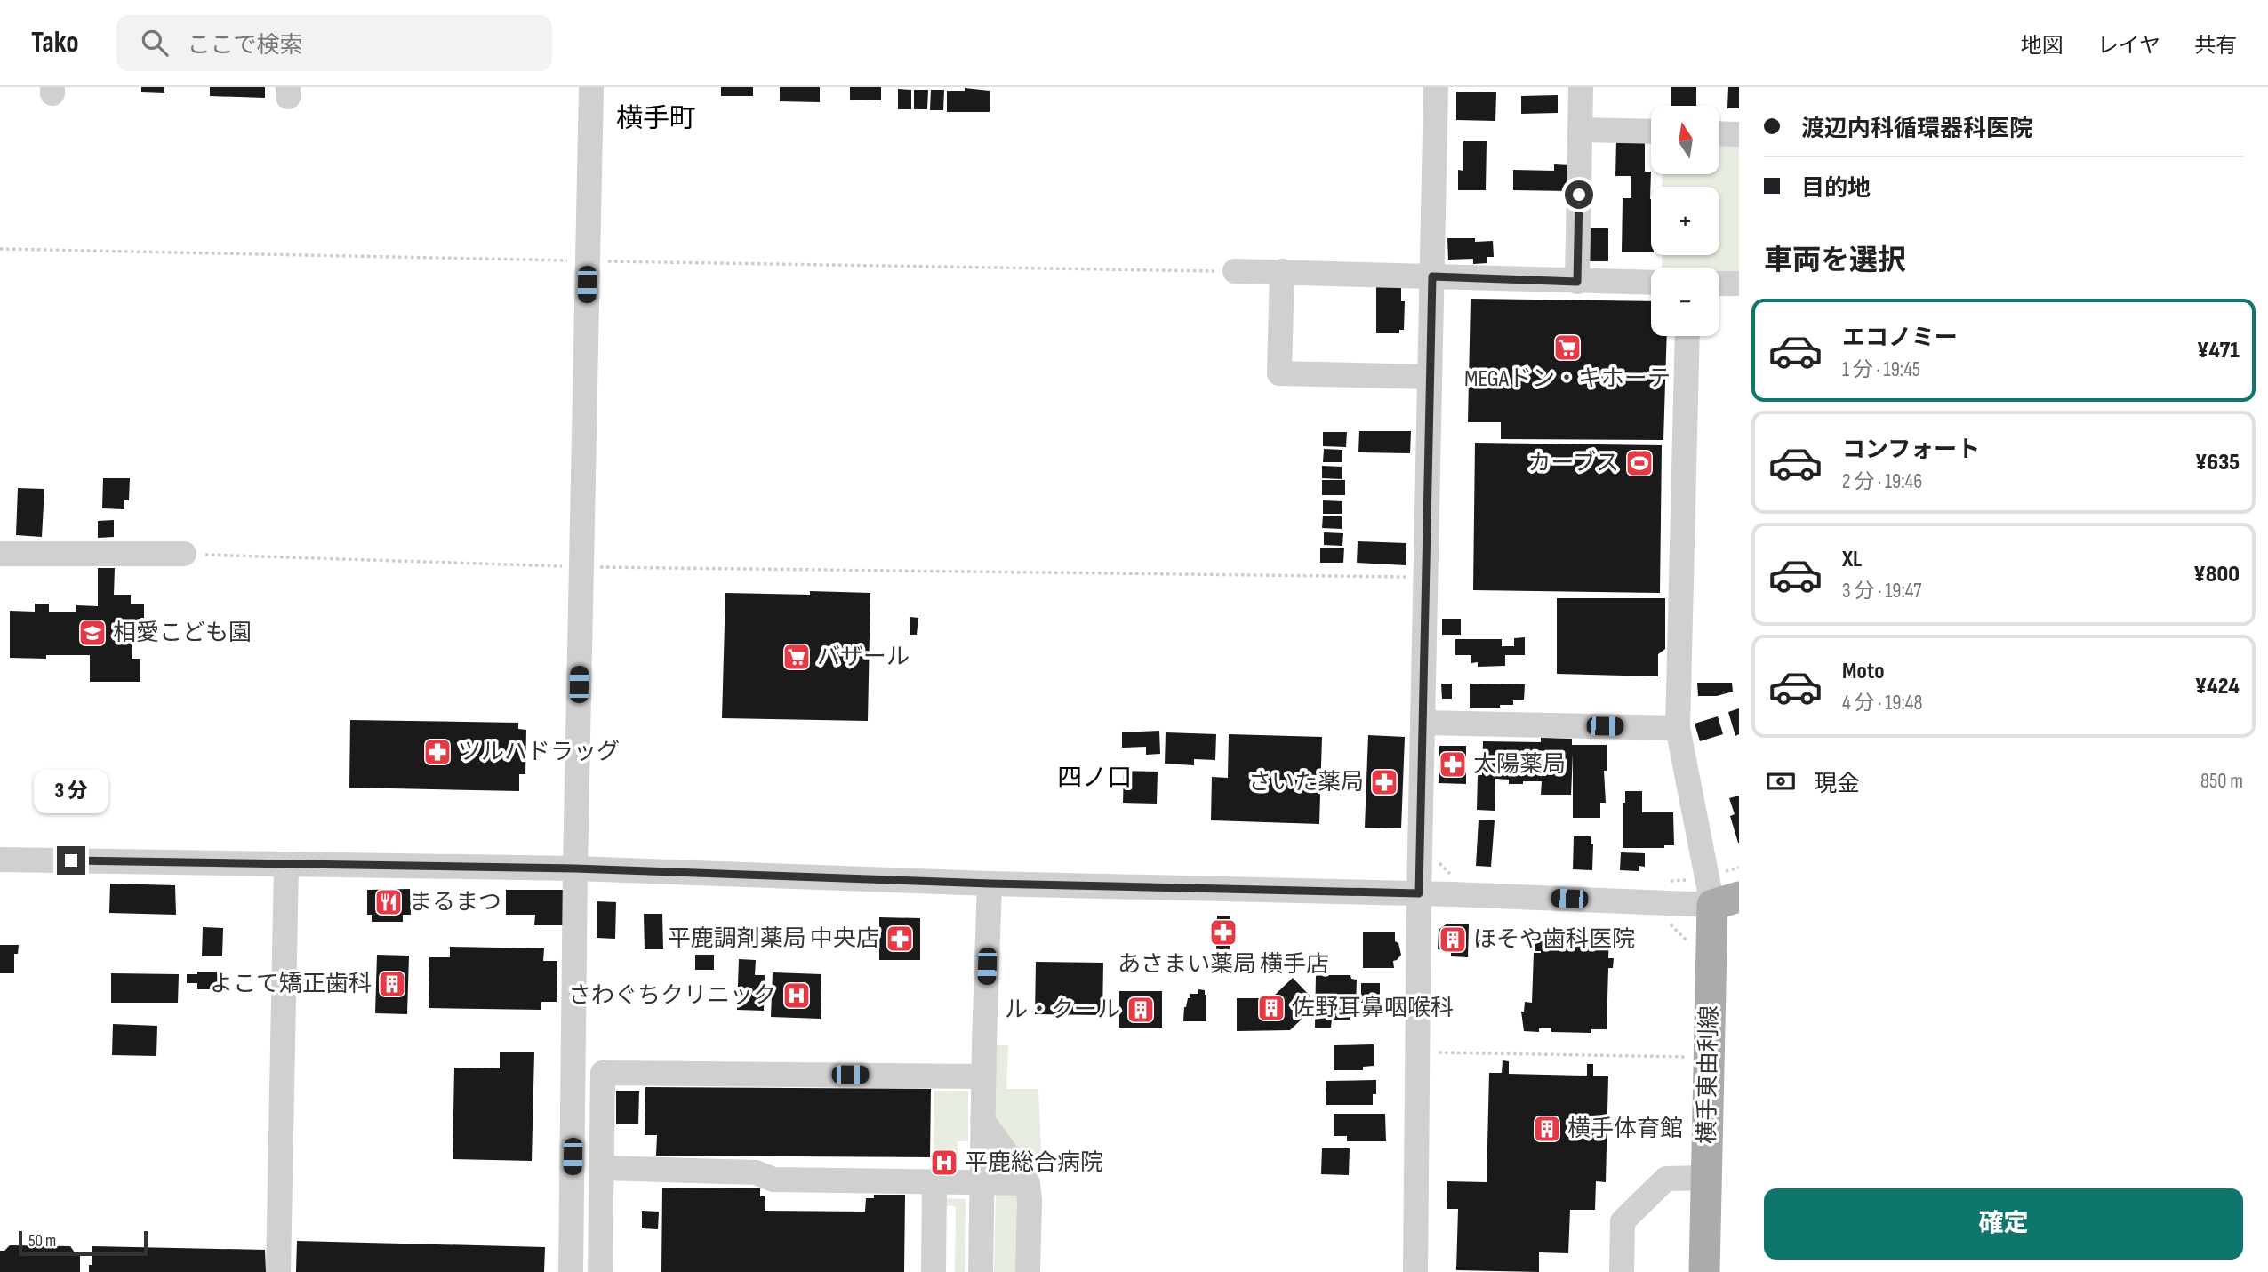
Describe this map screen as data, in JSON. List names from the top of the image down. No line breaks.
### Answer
{"streets":{"main road":["横手東由利線"]},"districts":["横手町","四ノ口"],"places":{"supermarket":["MEGAドン・キホーテ","バザール"],"sports":["カーブス"],"school or university":["相愛こども園"],"pharmacy":["ツルハドラッグ","太陽薬局","さいた薬局","あさまい薬局 横手店","平鹿調剤薬局 中央店"],"restaurant":["まるまつ"],"building":["ほそや歯科医院","よこて矯正歯科","佐野耳鼻咽喉科","ル・クール","横手体育館"],"hospital":["さわぐちクリニック","平鹿総合病院"]},"scale_bar":"50 m","north":"top","page":{"header":"Tako","search":"ここで検索","nav":["地図","レイヤ","共有"],"banner":["渡辺内科循環器科医院","目的地"],"map_buttons":["+","−"],"heading":"車両を選択","list":[{"name":"エコノミー","note":"1 分 · 19:45","value":"¥471"},{"name":"コンフォート","note":"2 分 · 19:46","value":"¥635"},{"name":"XL","note":"3 分 · 19:47","value":"¥800"},{"name":"Moto","note":"4 分 · 19:48","value":"¥424"}],"pay":["現金","850 m"],"bubble":"3 分","buttons":"確定","scale":"50 m"}}
